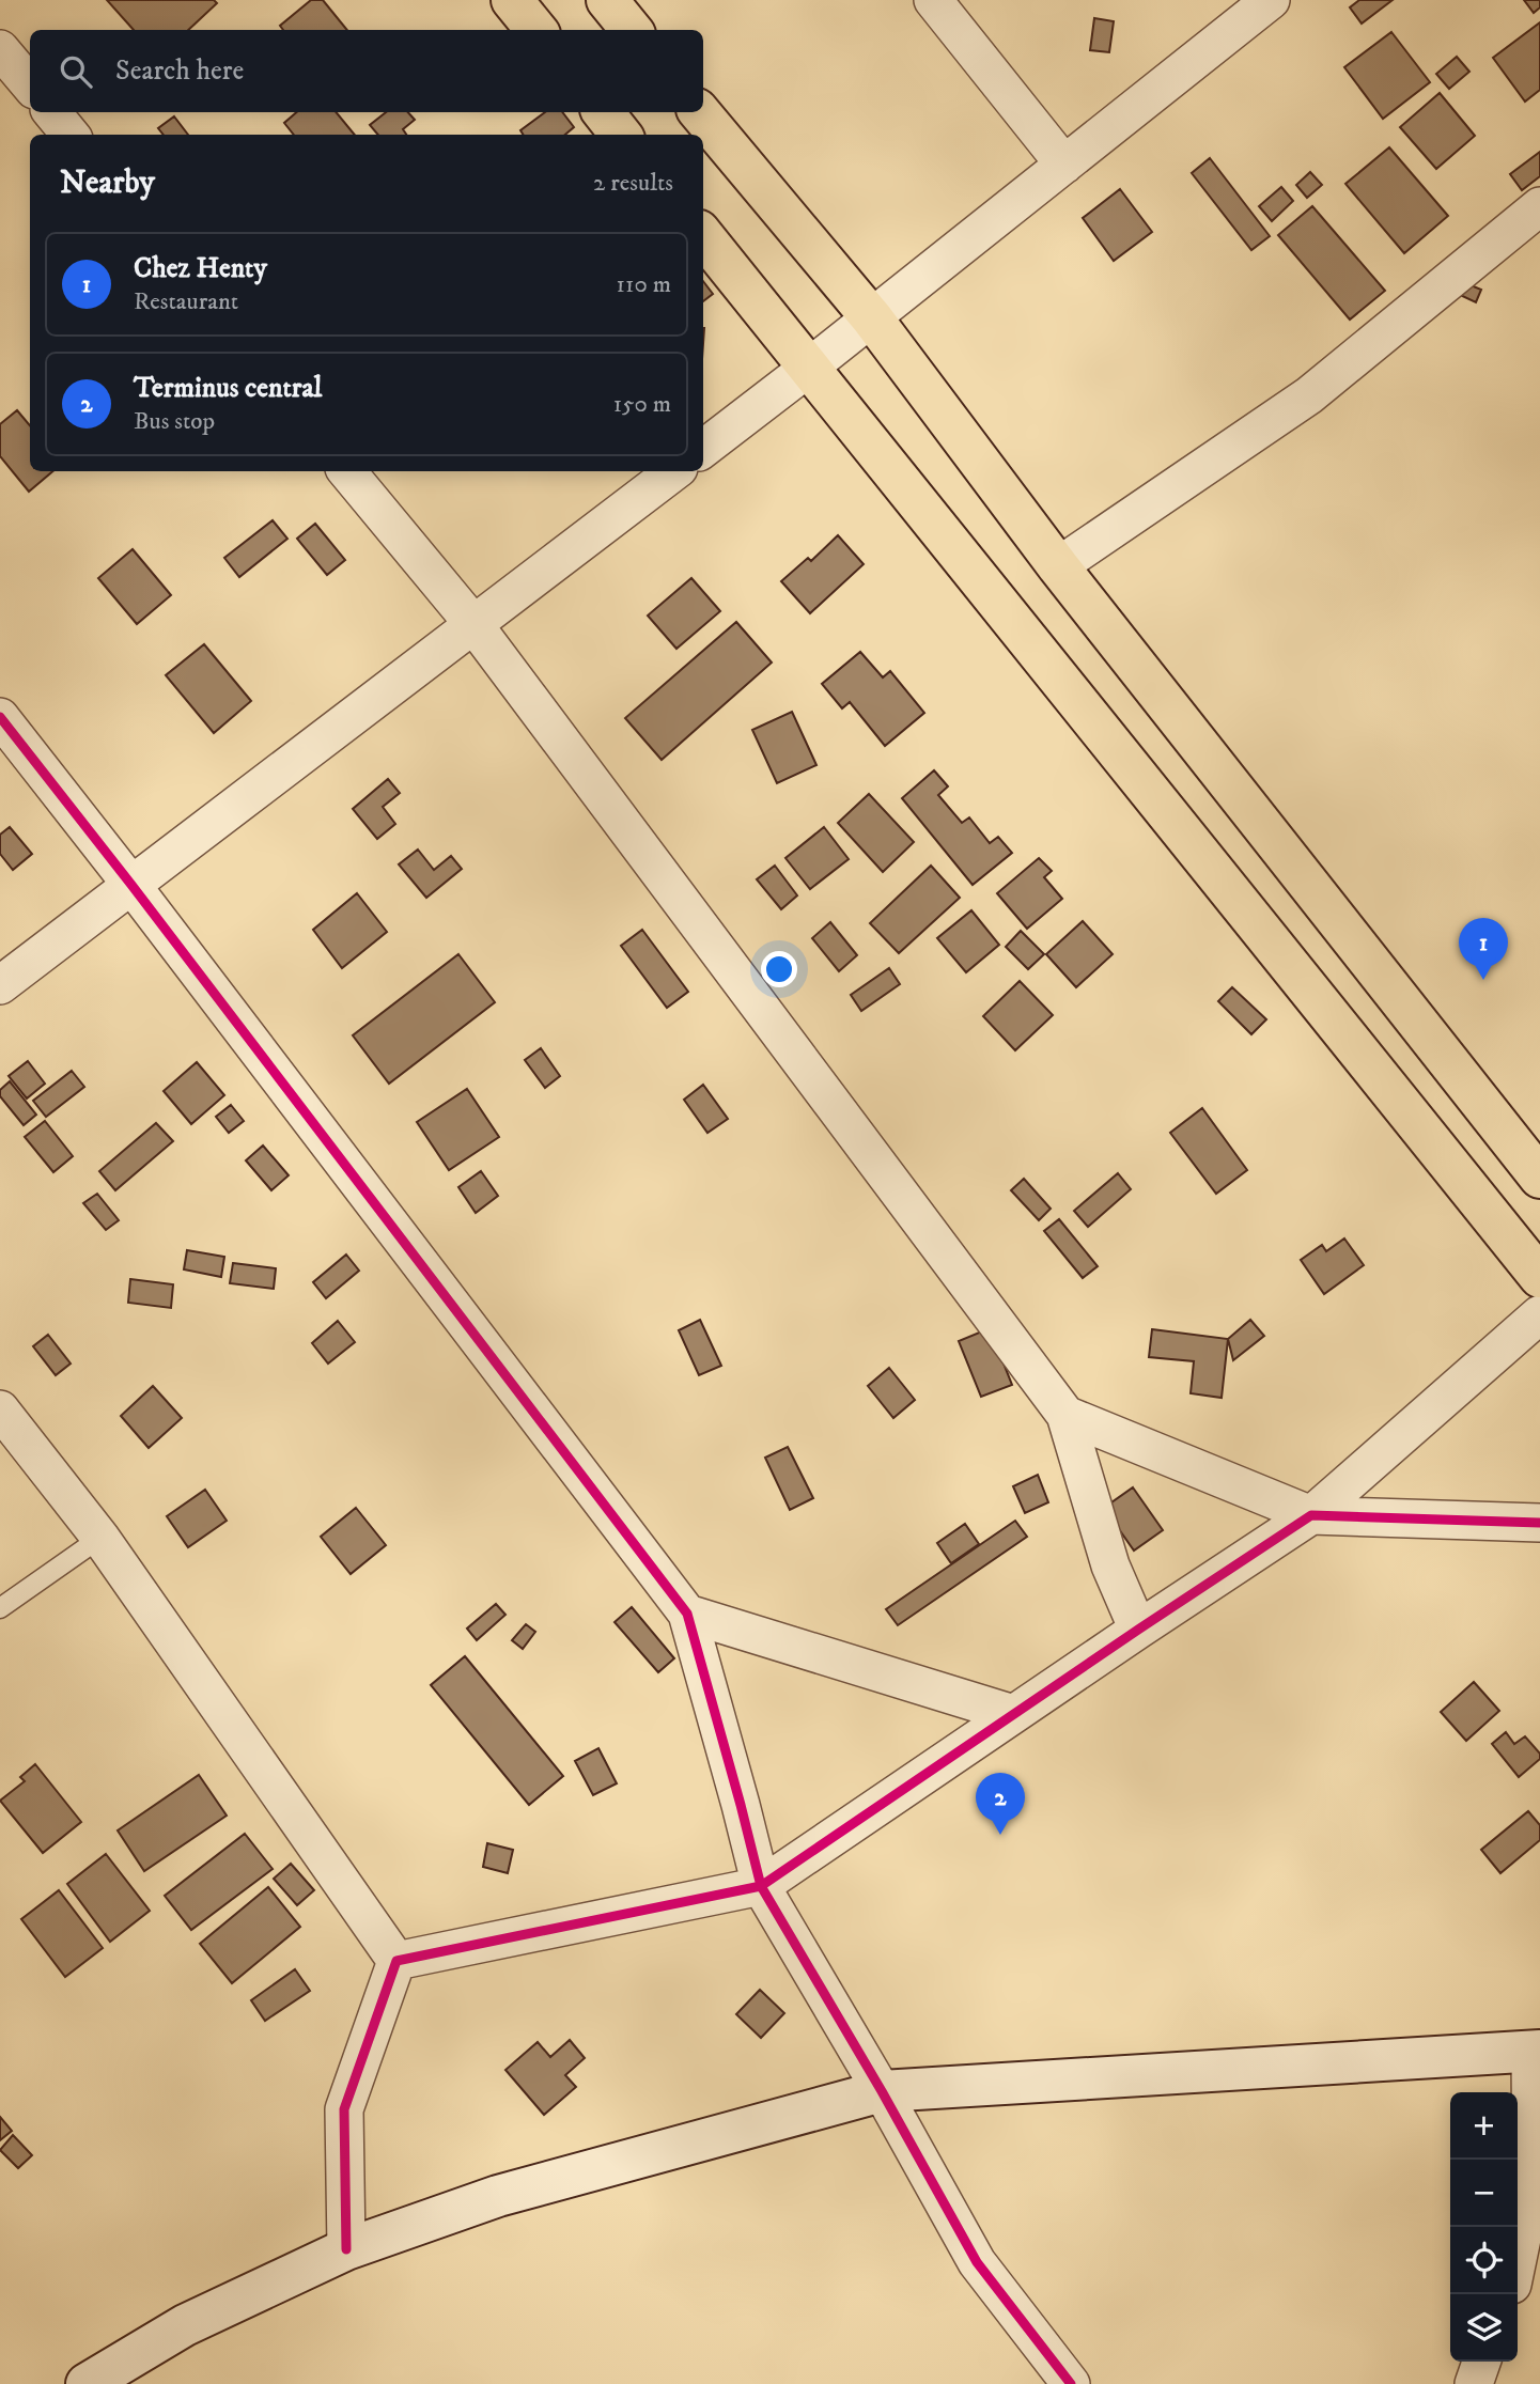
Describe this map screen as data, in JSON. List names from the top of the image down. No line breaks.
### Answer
{"page":{"search":"Search here","heading":["Nearby","2 results"],"list":[{"mark":"1","name":"Chez Henty","note":"Restaurant","value":"110 m"},{"mark":"2","name":"Terminus central","note":"Bus stop","value":"150 m"}],"pins":["1","2"],"map_buttons":["+","−"]}}
